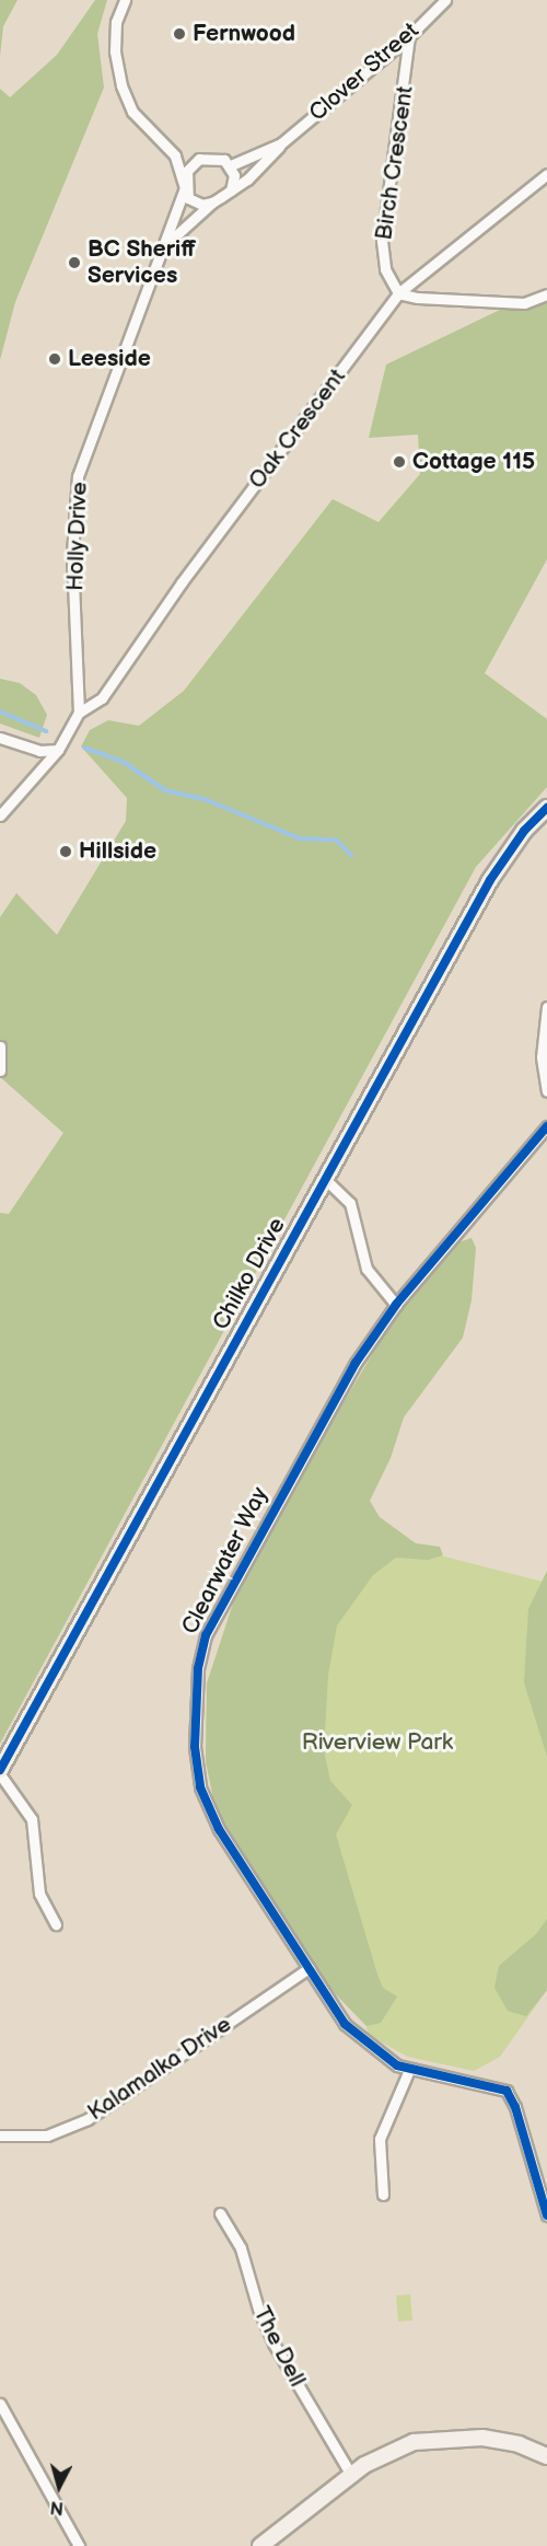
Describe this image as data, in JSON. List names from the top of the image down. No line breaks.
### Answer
{"streets":{"street":["Clover Street","Birch Crescent","Oak Crescent","Holly Drive","Chilko Drive","Clearwater Way","Kalamalka Drive","The Dell"]},"crossings":[["Clover Street","Birch Crescent"],["Clover Street","Holly Drive"],["Birch Crescent","Oak Crescent"],["Oak Crescent","Holly Drive"],["Clearwater Way","Kalamalka Drive"]],"parks":["Riverview Park"],"places":["Fernwood","BC Sheriff Services","Leeside","Cottage 115","Hillside"],"north":"bottom"}
